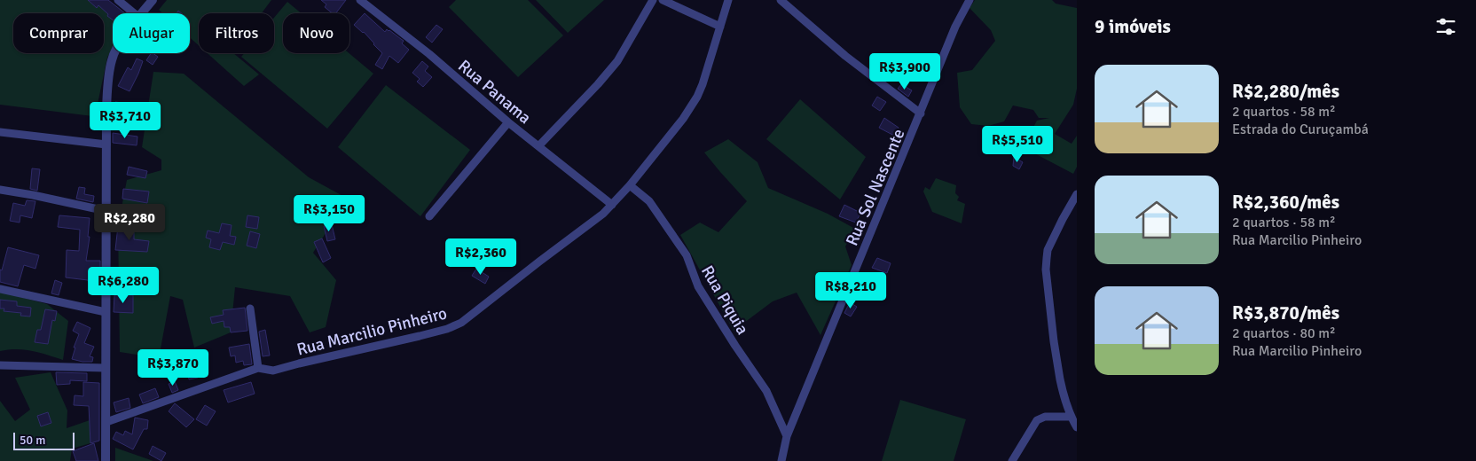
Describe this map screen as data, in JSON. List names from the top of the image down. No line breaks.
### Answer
{"streets":{"street":["Rua Panama","Rua Sol Nascente","Rua Piquia","Rua Marcilio Pinheiro"]},"crossings":[["Rua Panama","Rua Marcilio Pinheiro"],["Rua Sol Nascente","Rua Piquia"],["Rua Piquia","Rua Marcilio Pinheiro"]],"scale_bar":"50 m","page":{"heading":"9 imóveis","chip":["Comprar","Alugar","Filtros","Novo"],"price":["R$3,900","R$3,710","R$5,510","R$3,150","R$2,280","R$2,360","R$6,280","R$8,210","R$3,870"],"list":[{"name":"R$2,280/mês","note":"2 quartos · 58 m² · Estrada do Curuçambá"},{"name":"R$2,360/mês","note":"2 quartos · 58 m² · Rua Marcilio Pinheiro"},{"name":"R$3,870/mês","note":"2 quartos · 80 m² · Rua Marcilio Pinheiro"}],"scale":"50 m"}}
